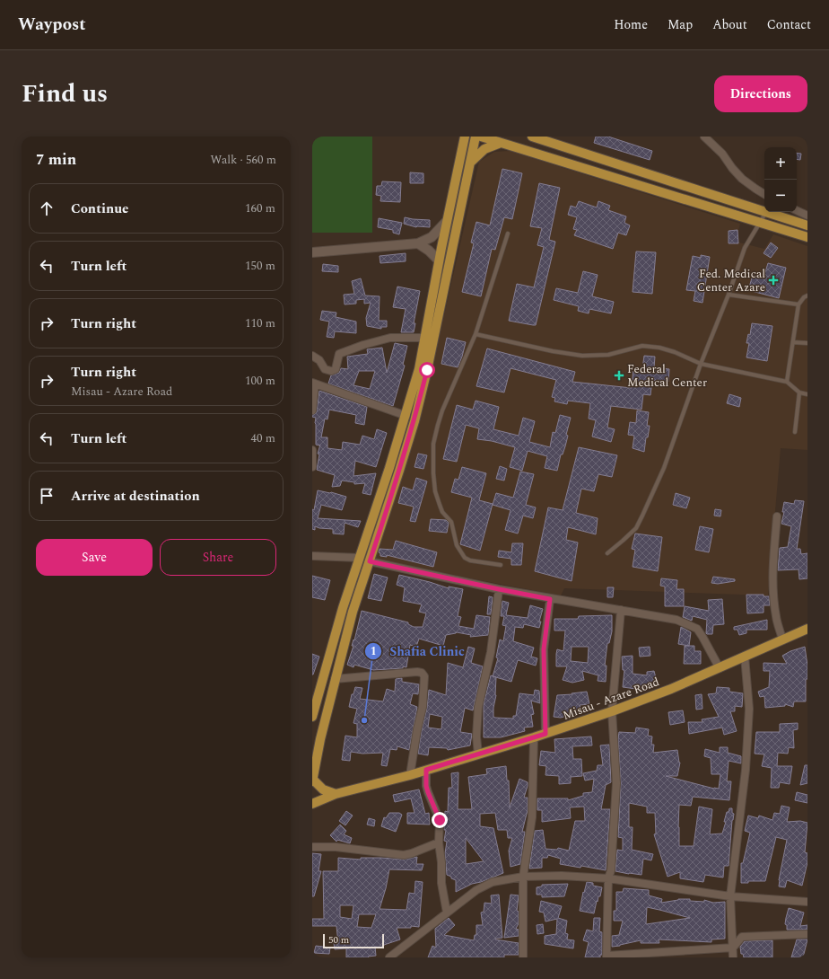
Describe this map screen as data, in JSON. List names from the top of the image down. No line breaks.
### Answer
{"streets":{"main road":["Misau - Azare Road"]},"places":{"health":["Fed. Medical Center Azare","Federal Medical Center"],"other":["Shafia Clinic"]},"scale_bar":"50 m","page":{"header":"Waypost","nav":["Home","Map","About","Contact"],"title":"Find us","buttons":["Directions",["Save","Share"]],"heading":["7 min","Walk · 560 m"],"map_buttons":["+","−"],"list":[["Continue","160 m"],["Turn left","150 m"],["Turn right","110 m"],["Turn right","Misau - Azare Road","100 m"],["Turn left","40 m"],"Arrive at destination"],"scale":"50 m"}}
